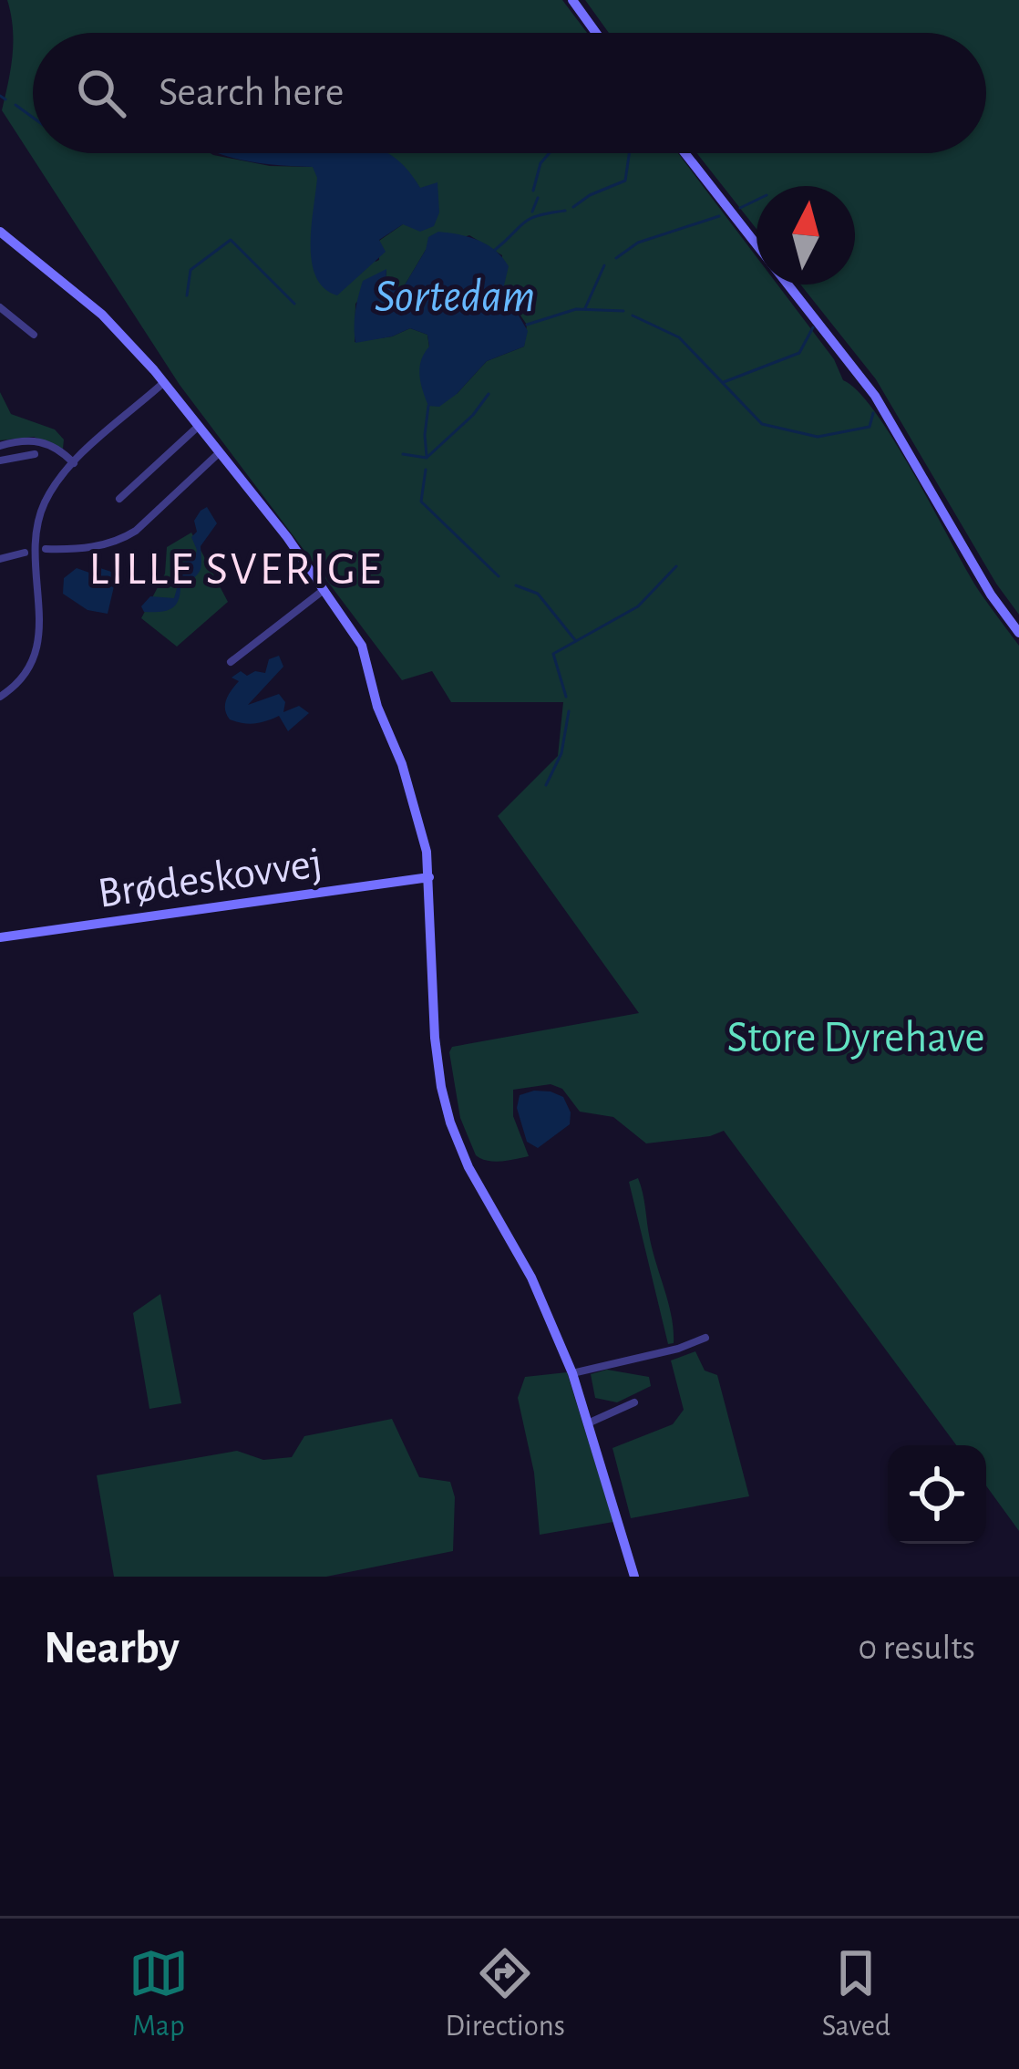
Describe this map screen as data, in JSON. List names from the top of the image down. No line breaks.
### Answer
{"streets":{"street":["Brødeskovvej"]},"districts":["LILLE SVERIGE"],"water":["Sortedam"],"parks":["Store Dyrehave"],"north":"top","page":{"search":"Search here","heading":["Nearby","0 results"],"nav":["Map","Directions","Saved"]}}
